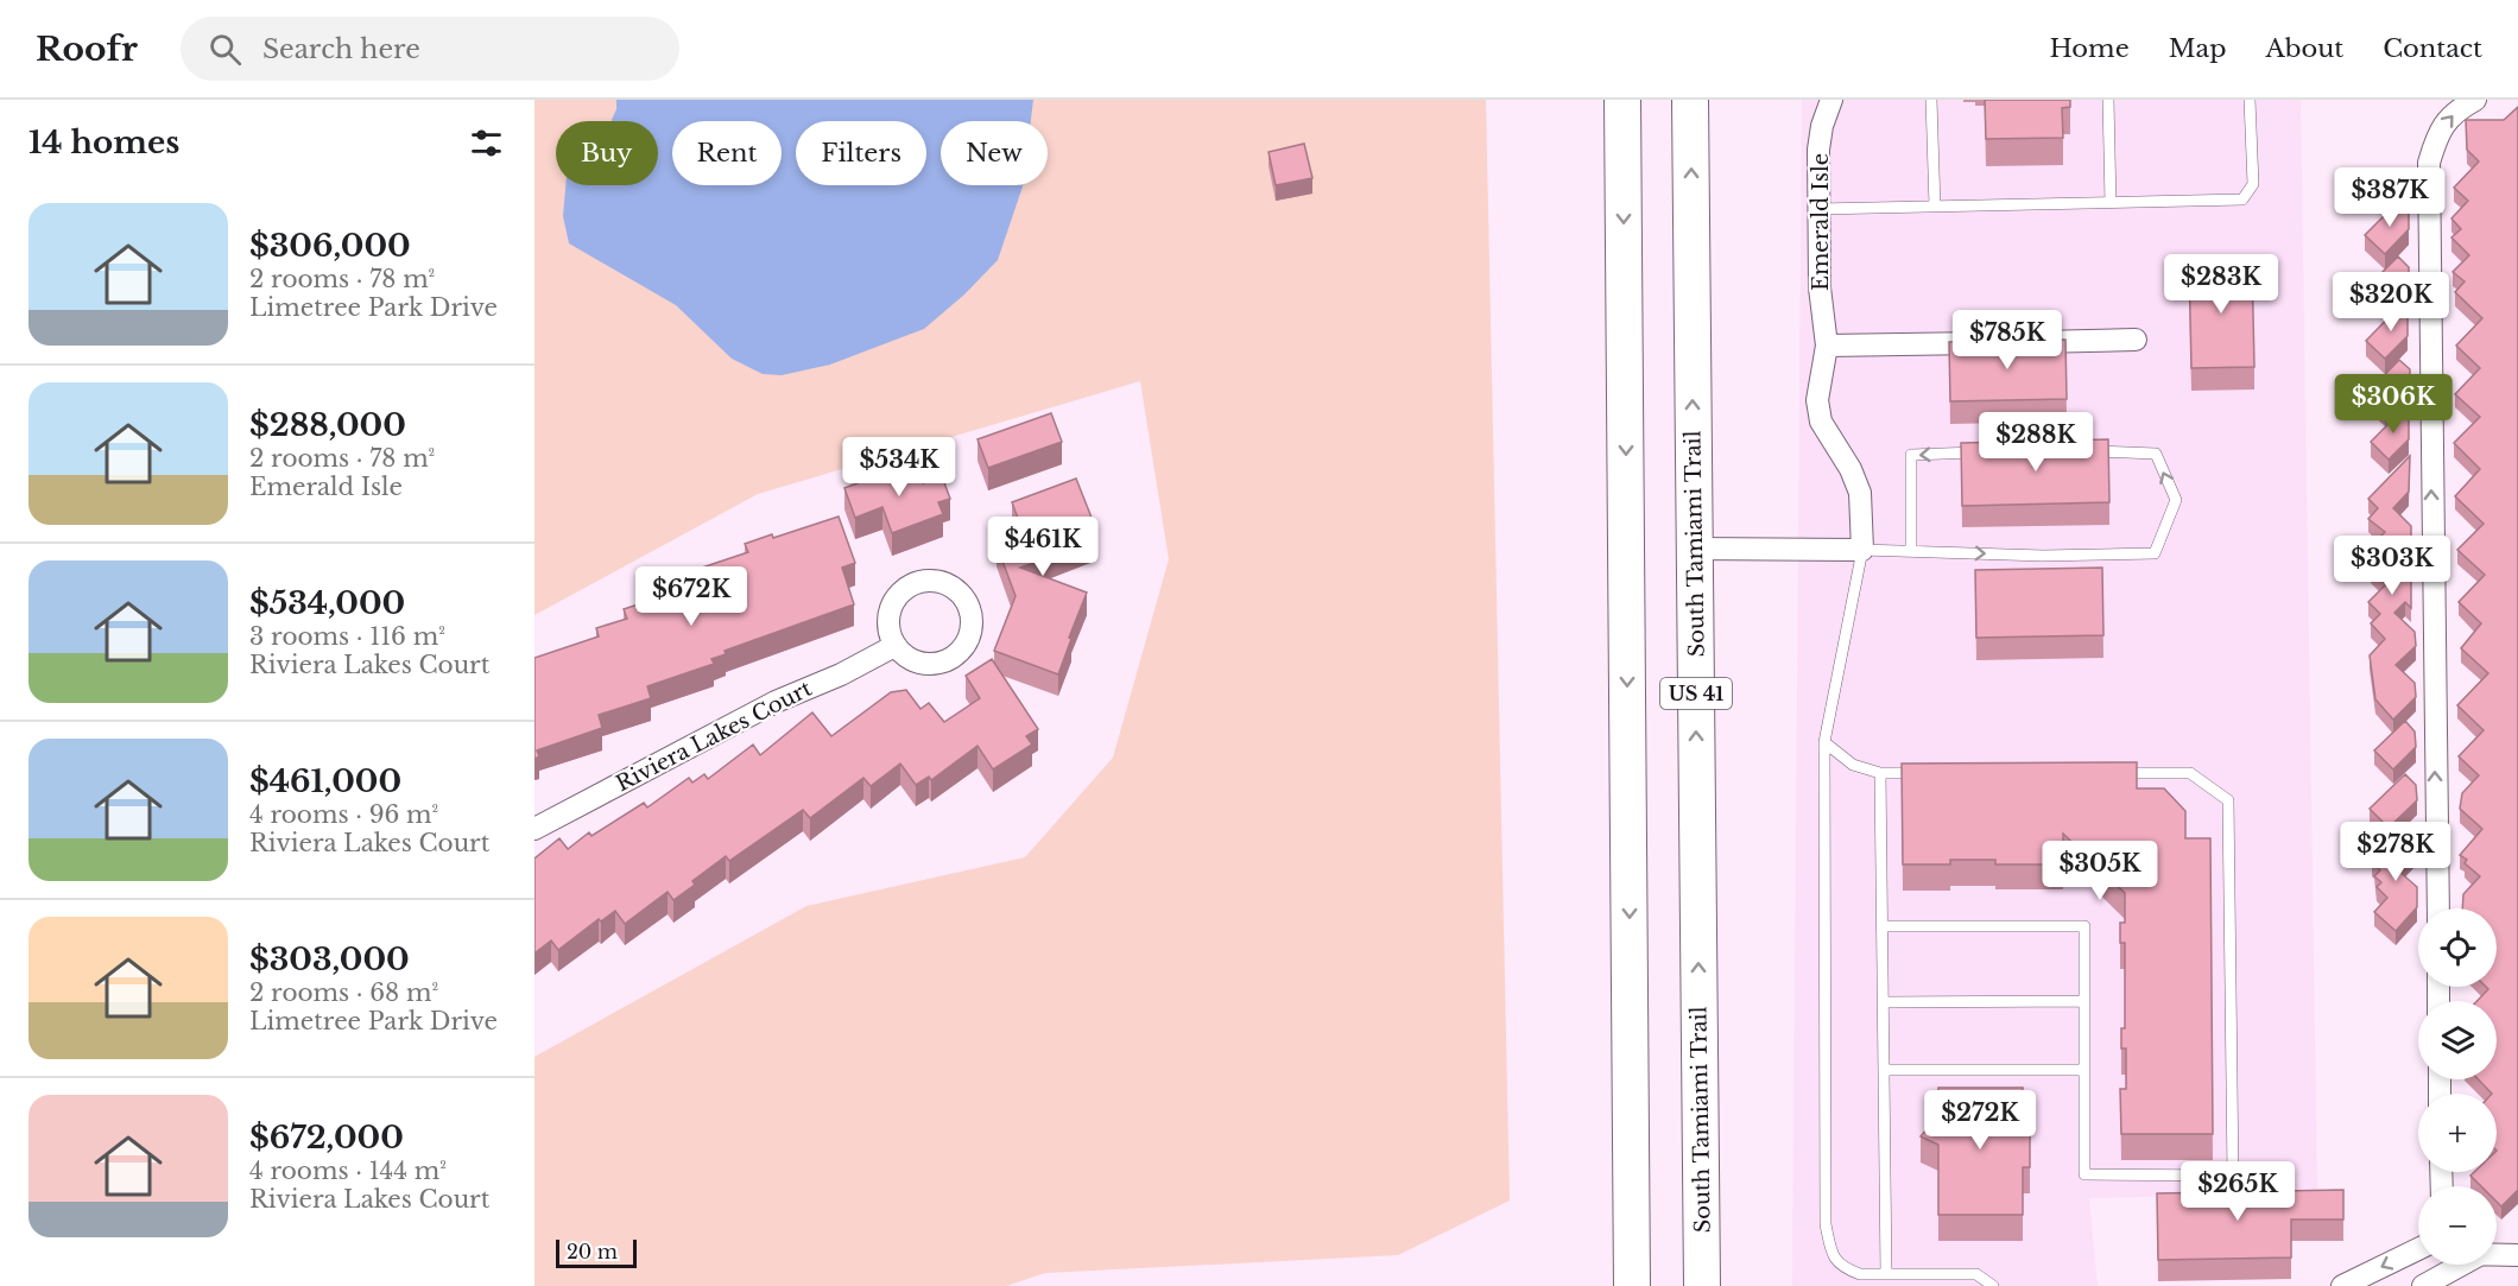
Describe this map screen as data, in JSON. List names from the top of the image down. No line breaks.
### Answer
{"streets":{"main road":["South Tamiami Trail","US 41"],"street":["Emerald Isle","Riviera Lakes Court"]},"scale_bar":"20 m","page":{"header":"Roofr","search":"Search here","nav":["Home","Map","About","Contact"],"heading":"14 homes","chip":["Buy","Rent","Filters","New"],"price":["$387K","$283K","$320K","$785K","$306K","$288K","$534K","$461K","$303K","$672K","$278K","$305K","$272K","$265K"],"list":[{"name":"$306,000","note":"2 rooms · 78 m² · Limetree Park Drive"},{"name":"$288,000","note":"2 rooms · 78 m² · Emerald Isle"},{"name":"$534,000","note":"3 rooms · 116 m² · Riviera Lakes Court"},{"name":"$461,000","note":"4 rooms · 96 m² · Riviera Lakes Court"},{"name":"$303,000","note":"2 rooms · 68 m² · Limetree Park Drive"},{"name":"$672,000","note":"4 rooms · 144 m² · Riviera Lakes Court"}],"map_buttons":["+","−"],"scale":"20 m"}}
